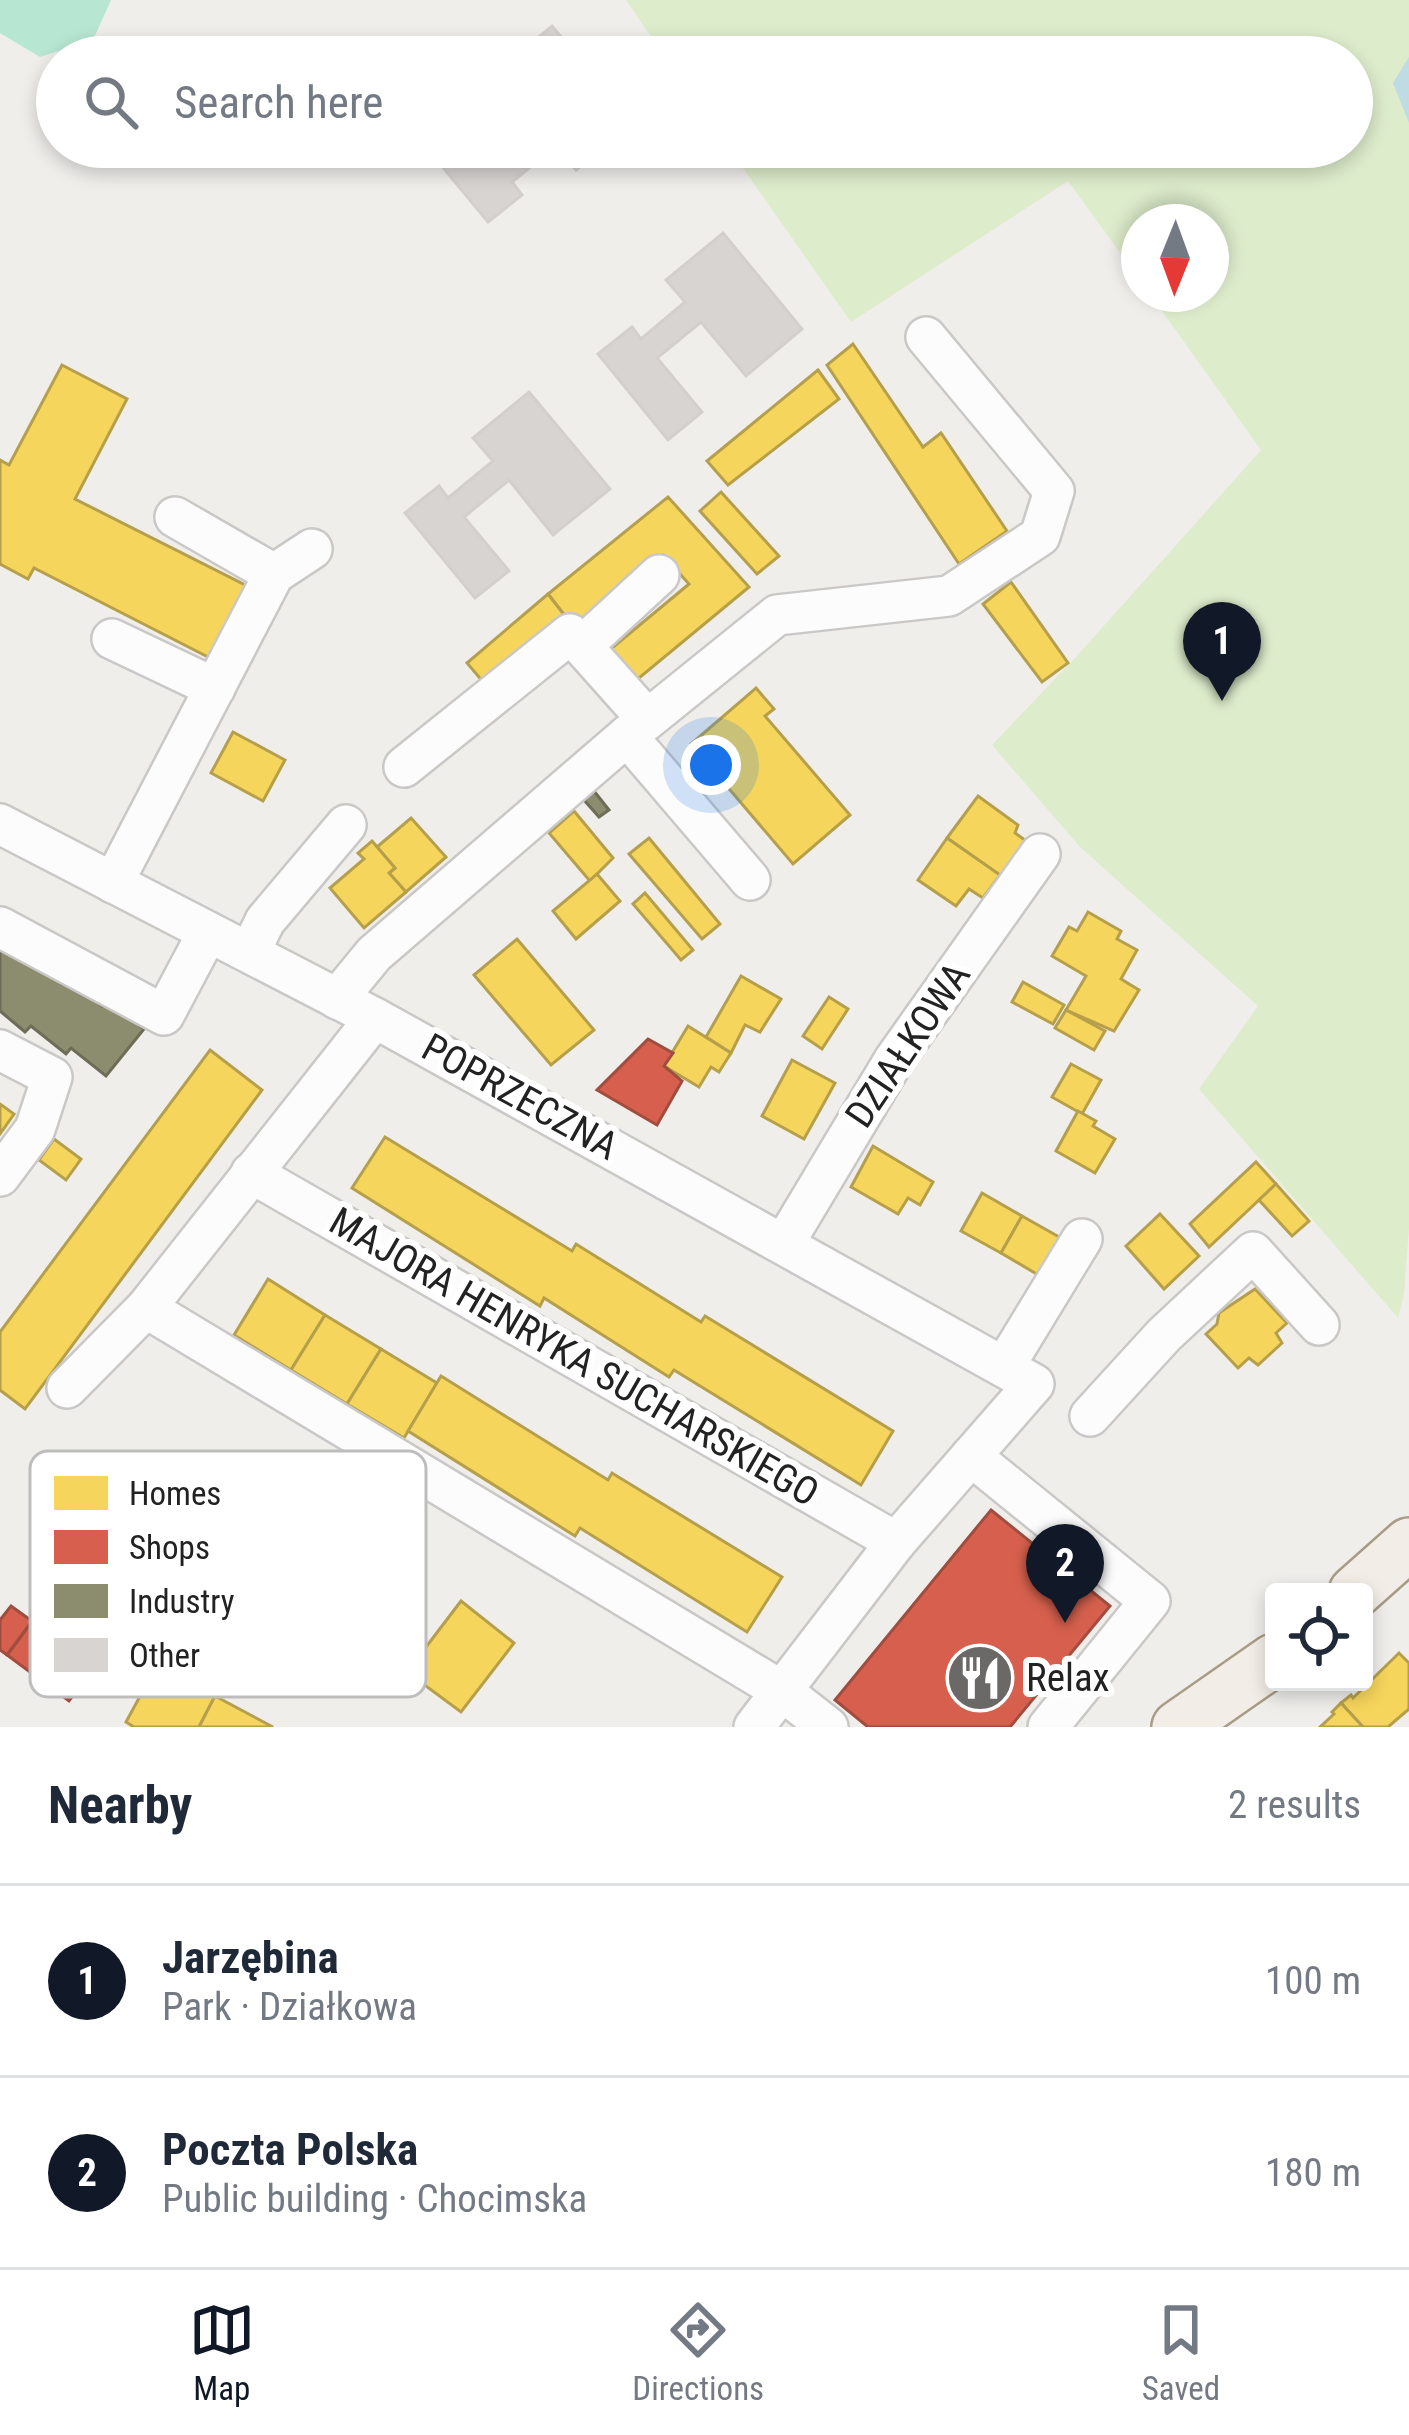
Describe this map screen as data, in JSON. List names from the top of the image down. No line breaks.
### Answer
{"streets":{"street":["DZIAŁKOWA","POPRZECZNA","MAJORA HENRYKA SUCHARSKIEGO"]},"crossings":[["DZIAŁKOWA","POPRZECZNA"]],"places":{"restaurant":["Relax"]},"legend":["Homes","Shops","Industry","Other"],"north":"bottom","page":{"search":"Search here","pins":["1","2"],"heading":["Nearby","2 results"],"list":[{"mark":"1","name":"Jarzębina","note":"Park · Działkowa","value":"100 m"},{"mark":"2","name":"Poczta Polska","note":"Public building · Chocimska","value":"180 m"}],"nav":["Map","Directions","Saved"]}}
